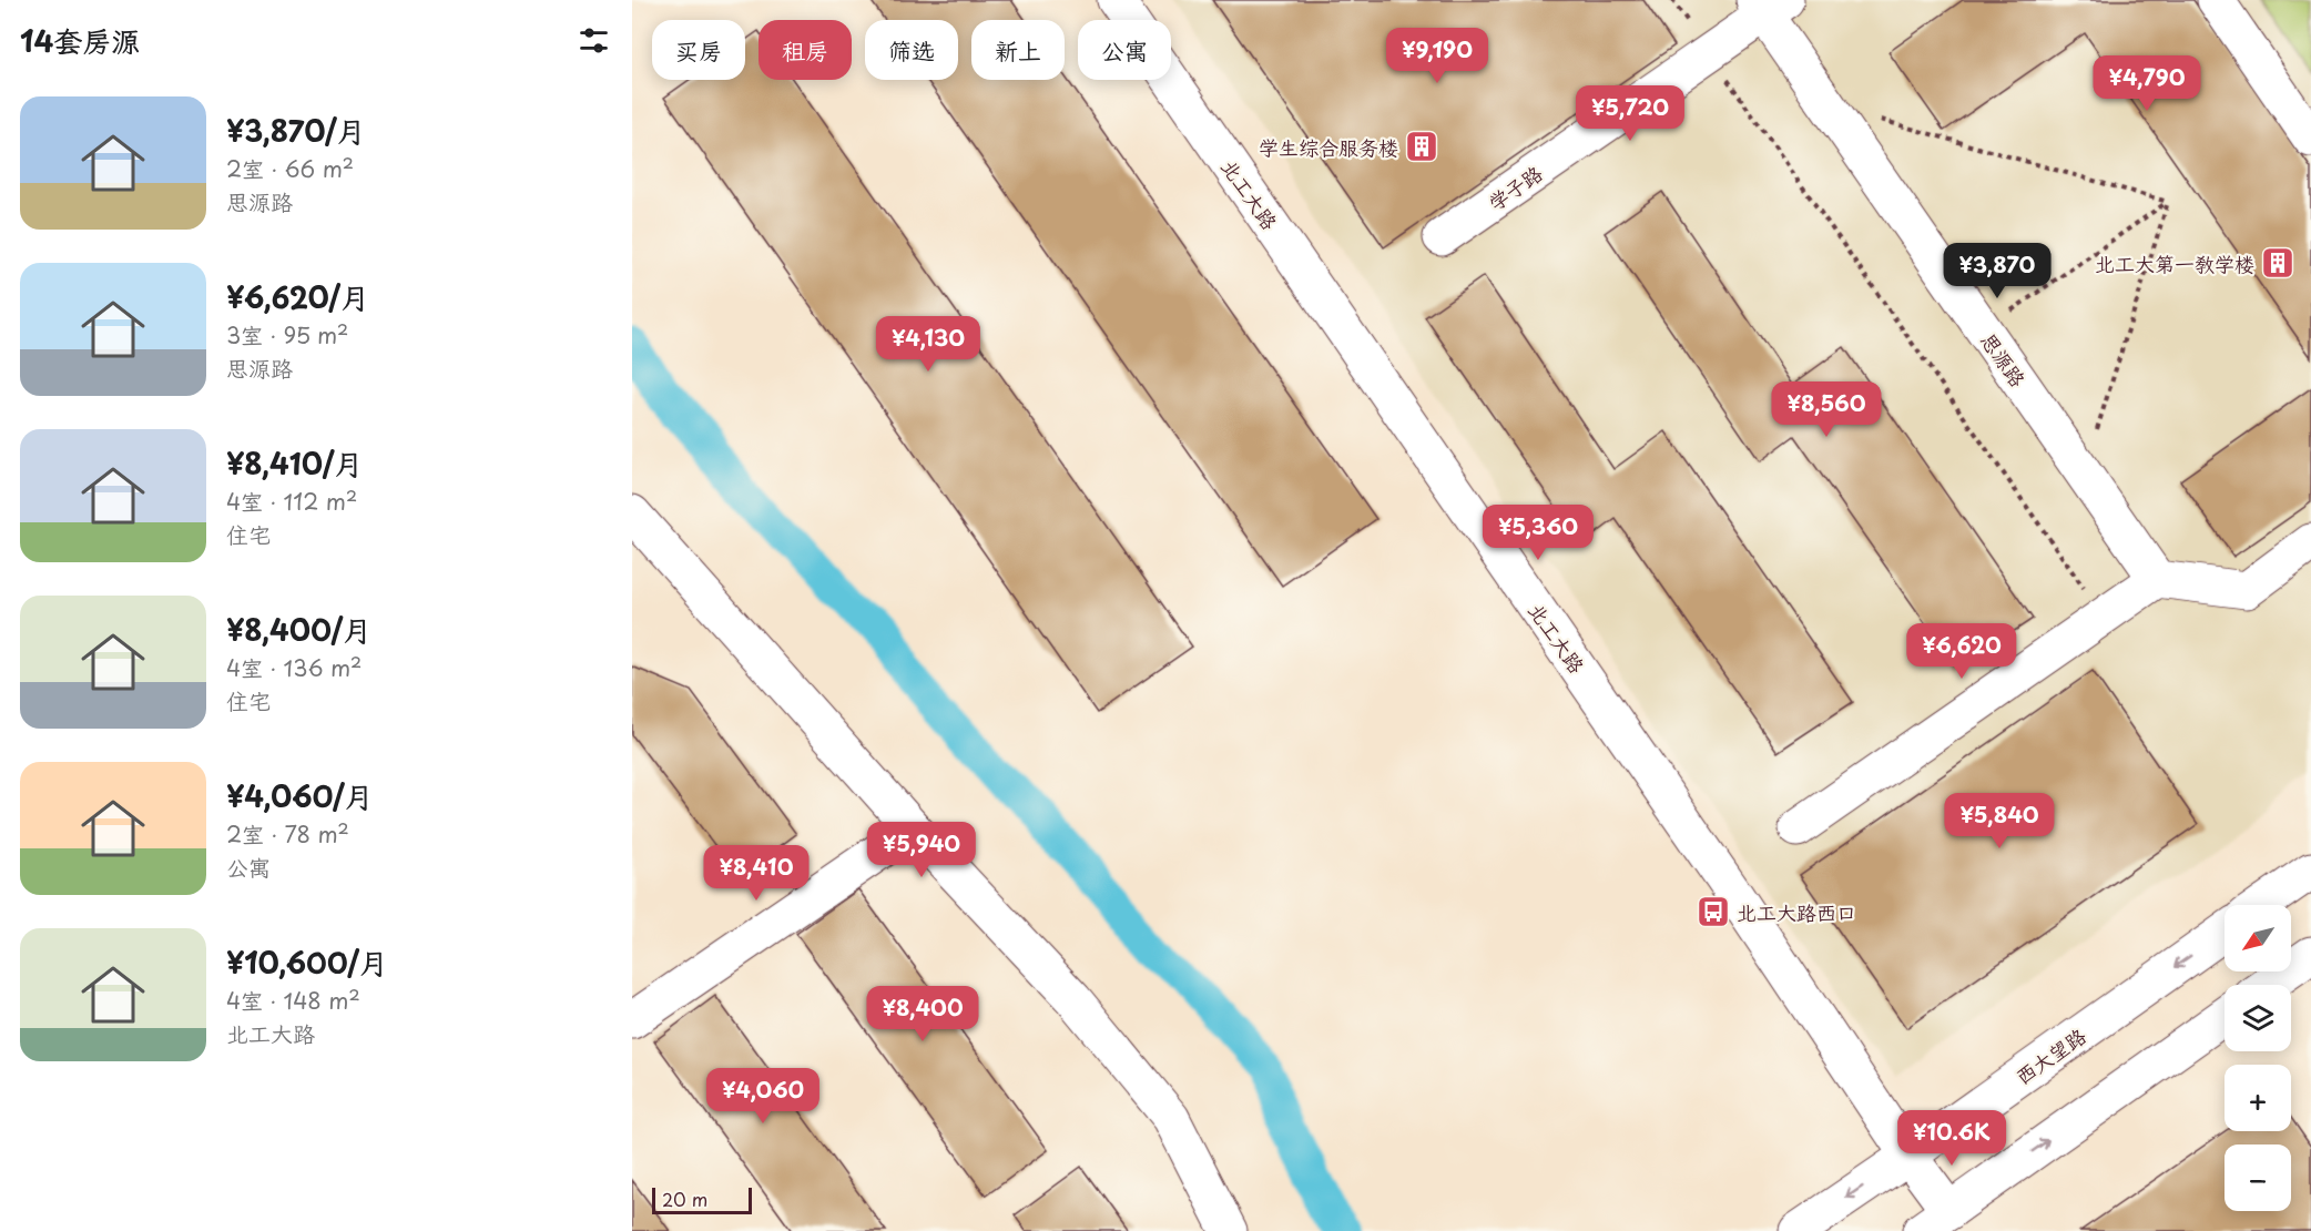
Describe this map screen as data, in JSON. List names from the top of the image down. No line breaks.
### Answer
{"streets":{"street":["学子路","北工大路","思源路","西大望路"]},"crossings":[["学子路","思源路"],["北工大路","西大望路"]],"places":{"building":["学生综合服务楼","北工大第一教学楼"],"bus stop":["北工大路西口"]},"scale_bar":"20 m","north":"bottom left","page":{"heading":"14套房源","chip":["买房","租房","筛选","新上","公寓"],"price":["¥9,190","¥4,790","¥5,720","¥3,870","¥4,130","¥8,560","¥5,360","¥6,620","¥5,840","¥5,940","¥8,410","¥8,400","¥4,060","¥10.6K"],"list":[{"name":"¥3,870/月","note":"2室 · 66 m² · 思源路"},{"name":"¥6,620/月","note":"3室 · 95 m² · 思源路"},{"name":"¥8,410/月","note":"4室 · 112 m² · 住宅"},{"name":"¥8,400/月","note":"4室 · 136 m² · 住宅"},{"name":"¥4,060/月","note":"2室 · 78 m² · 公寓"},{"name":"¥10,600/月","note":"4室 · 148 m² · 北工大路"}],"map_buttons":["+","−"],"scale":"20 m"}}
